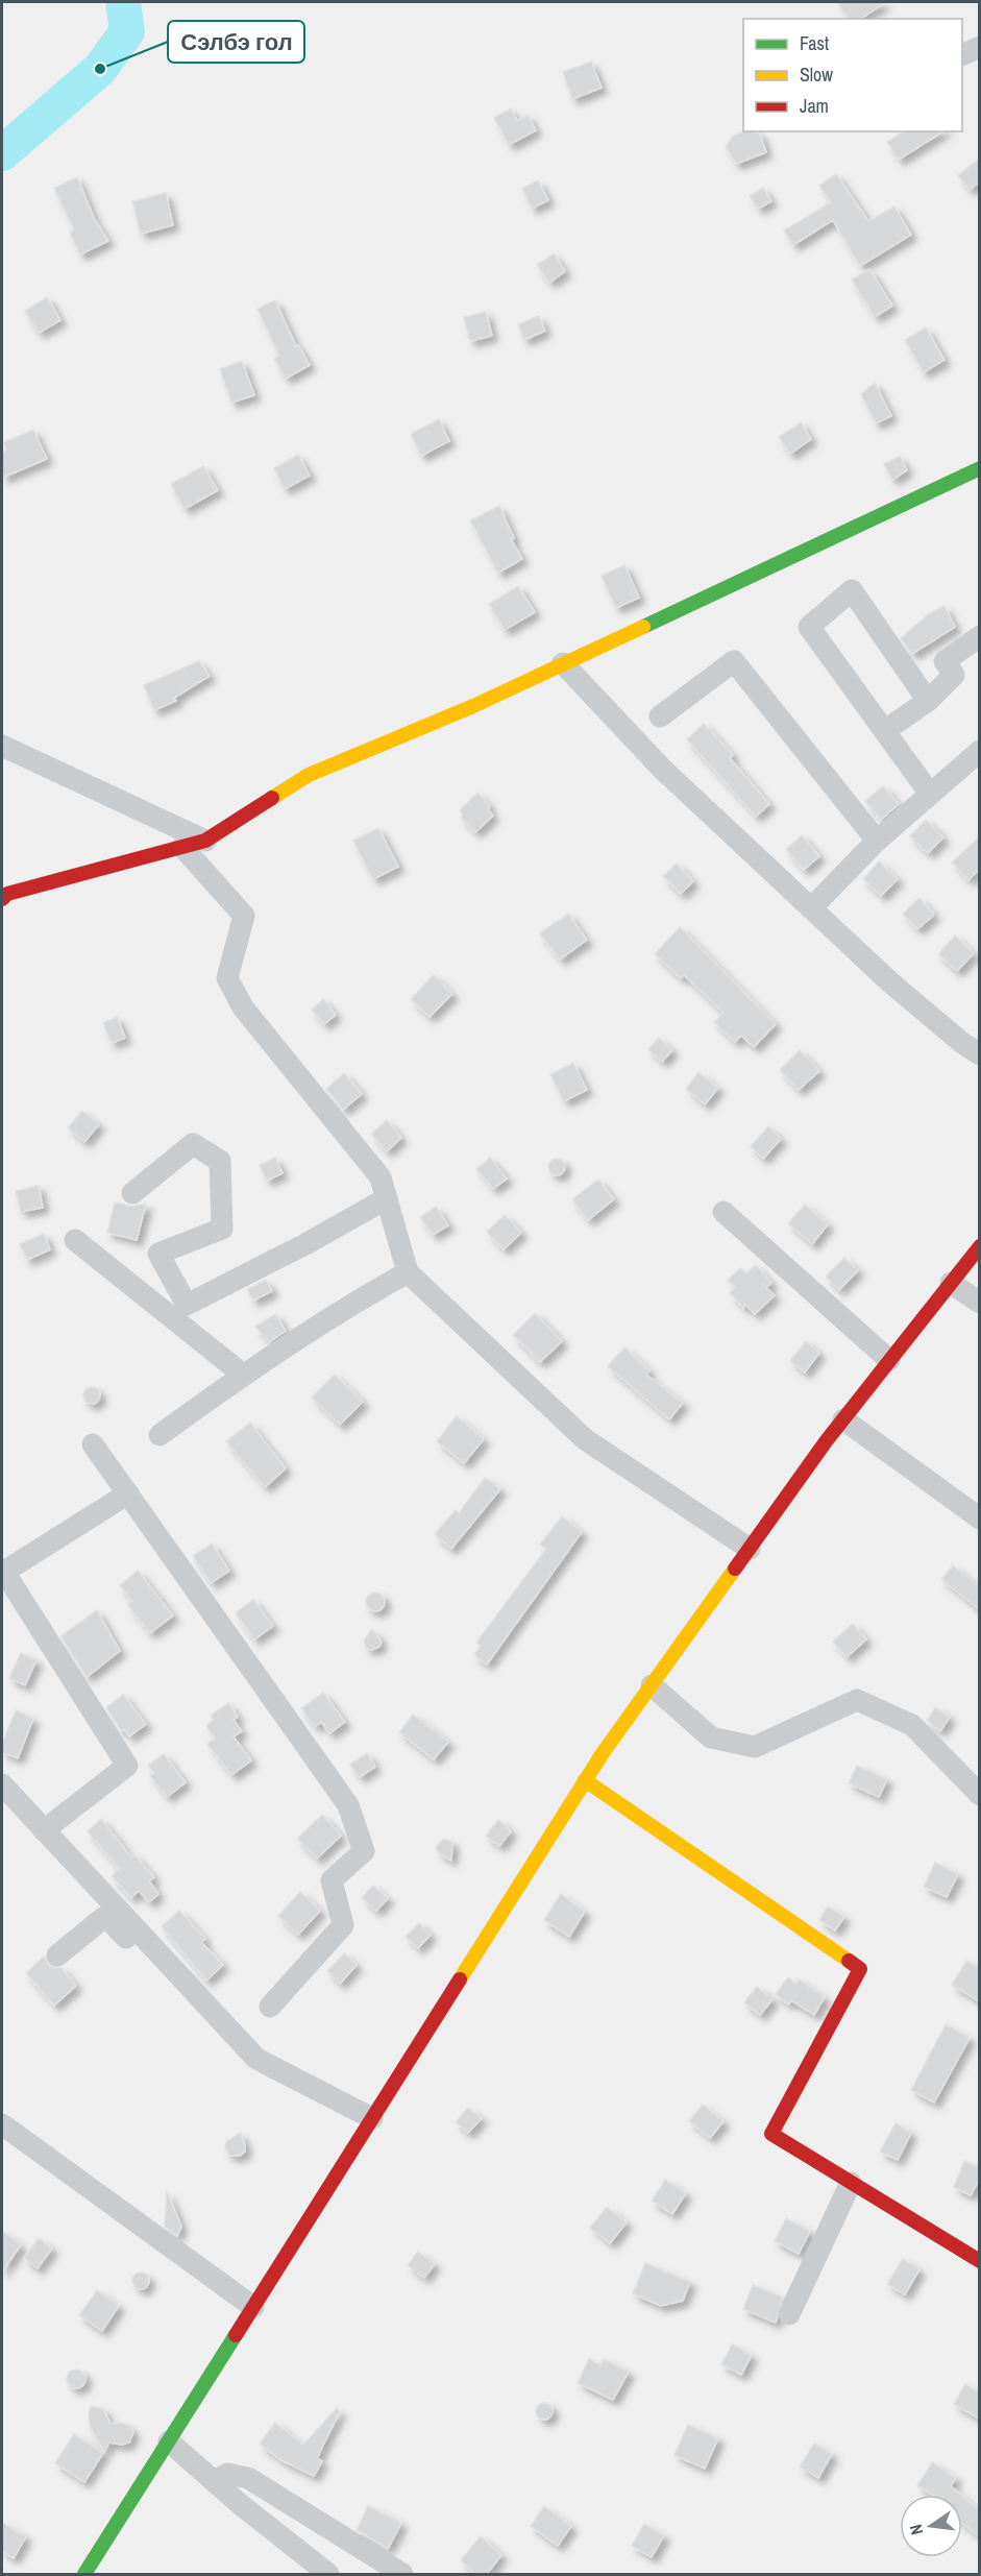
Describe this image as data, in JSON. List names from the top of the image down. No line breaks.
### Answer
{"places":["Сэлбэ гол"],"legend":["Fast","Slow","Jam"],"north":"left"}
